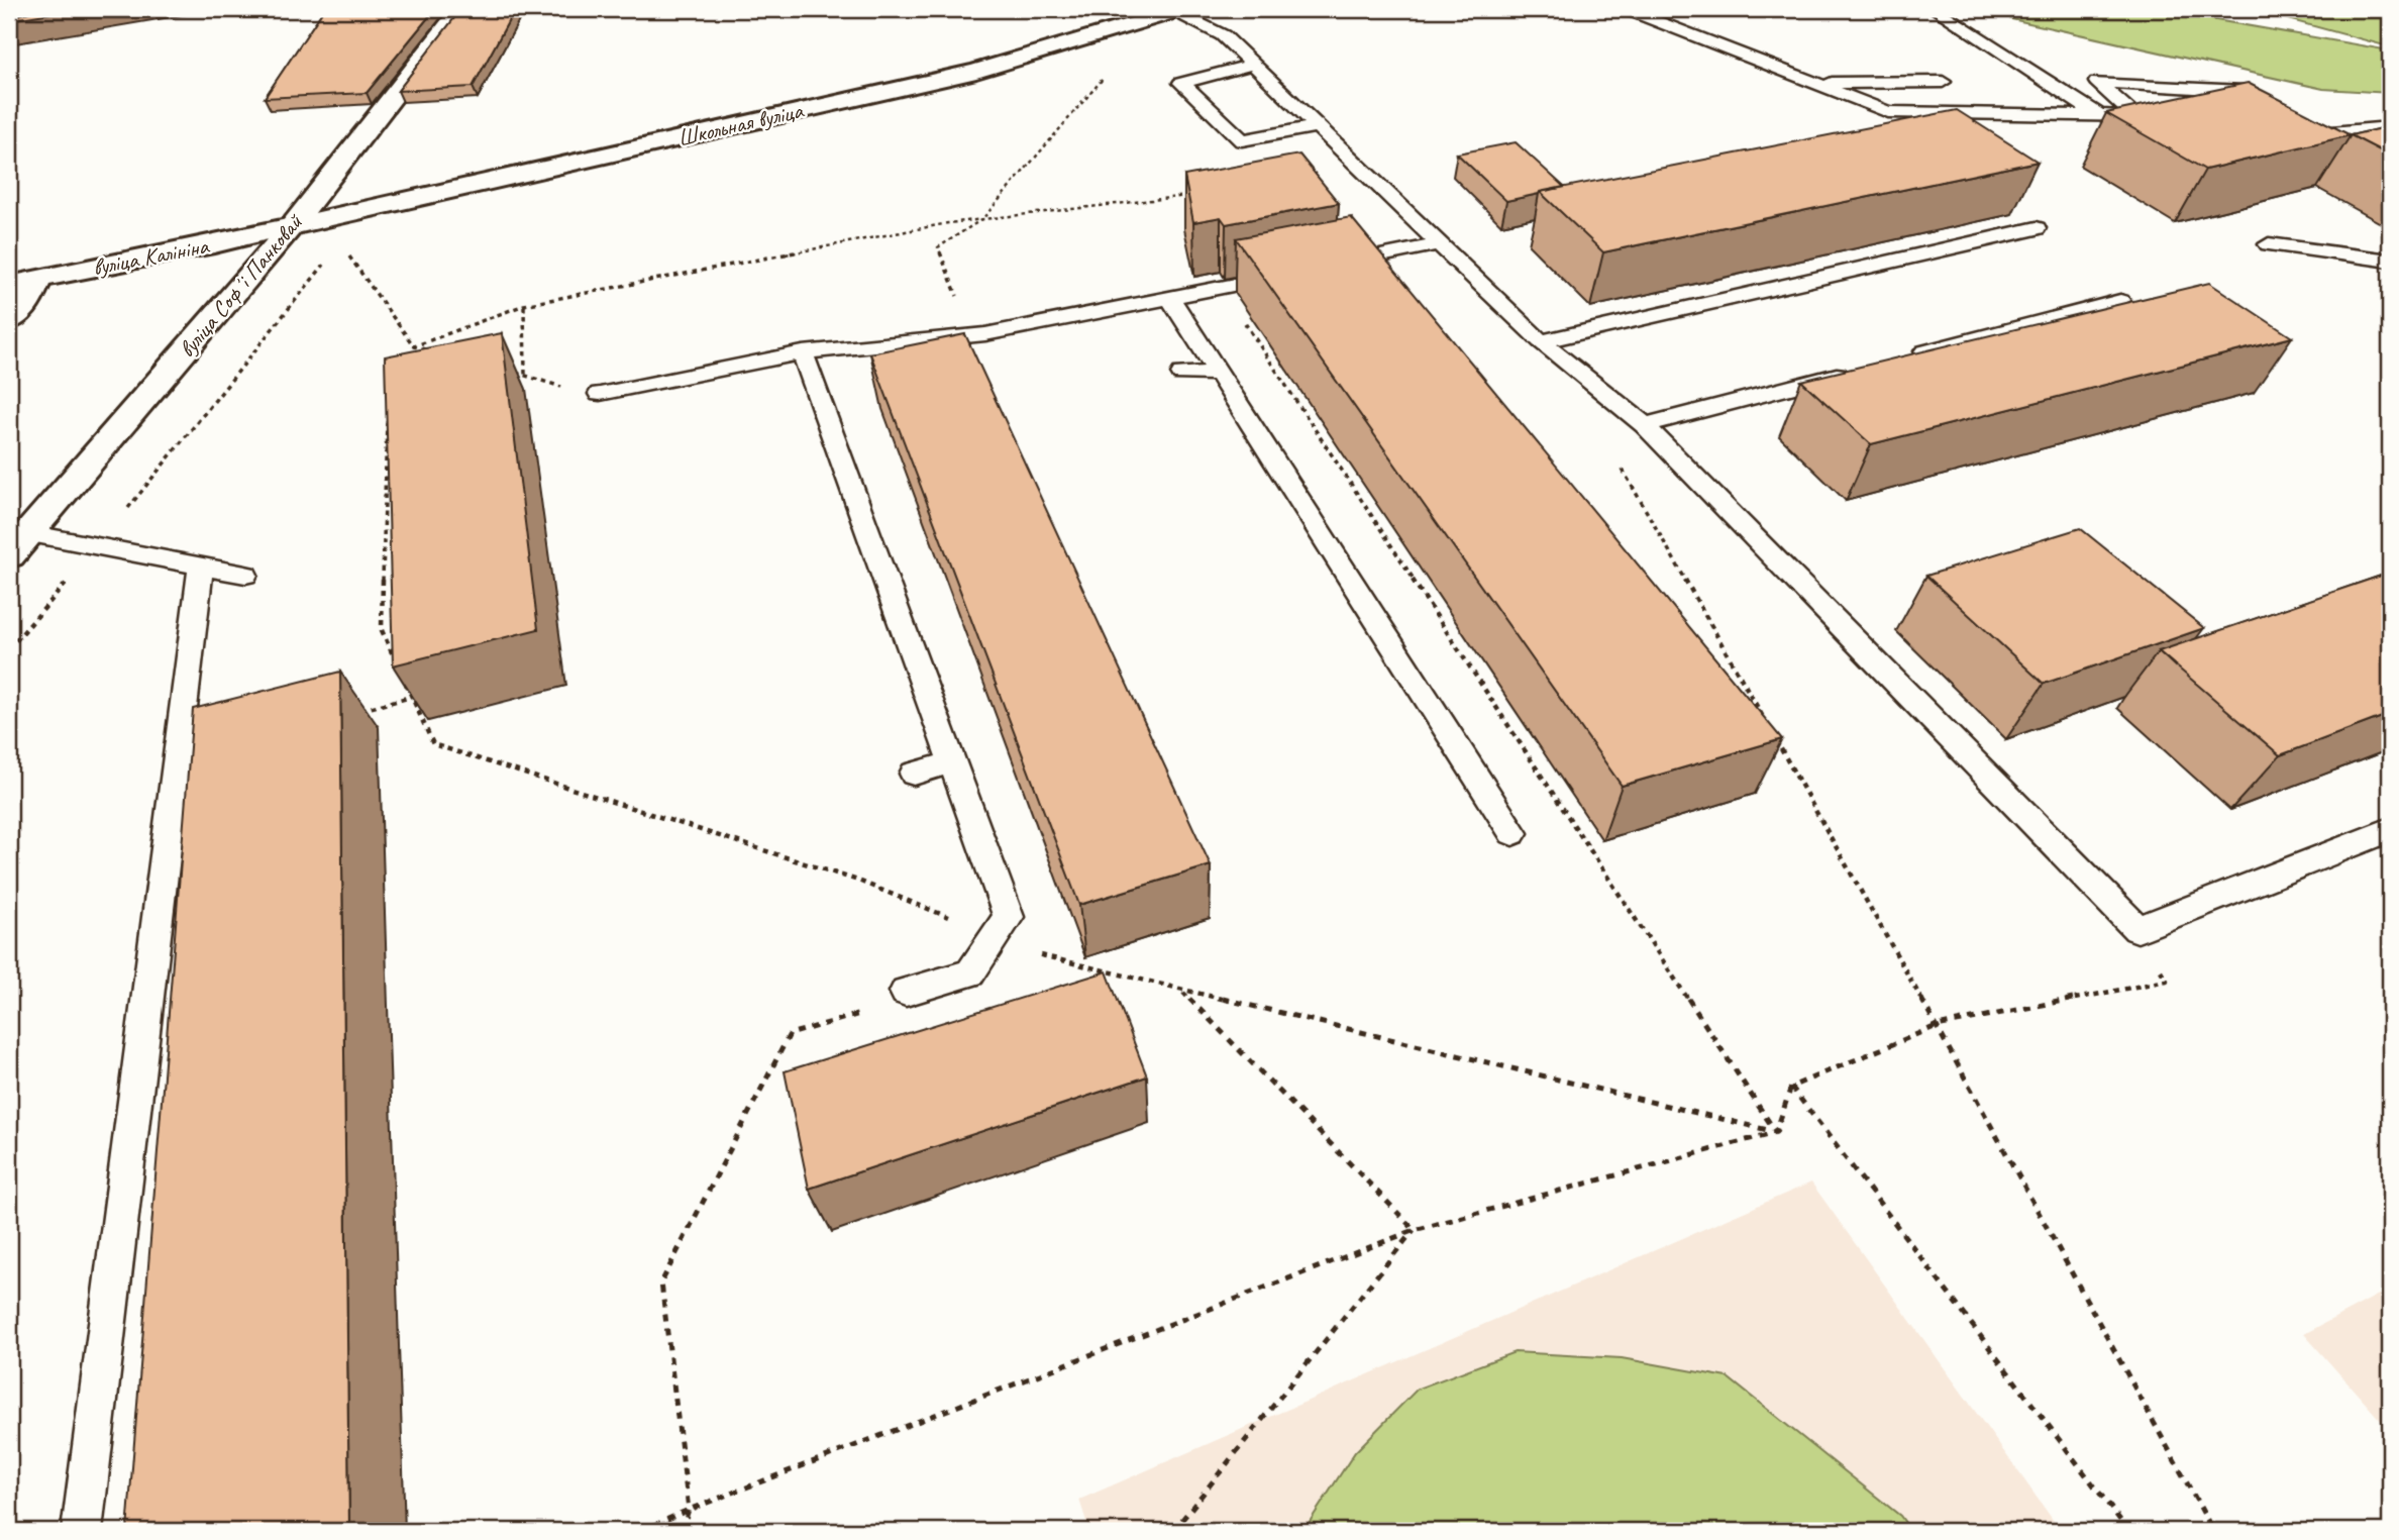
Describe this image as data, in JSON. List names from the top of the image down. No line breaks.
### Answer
{"streets":{"street":["Школьная вуліца","вуліца Калініна","вуліца Софʼі Панковай"]},"crossings":[["Школьная вуліца","вуліца Калініна"],["Школьная вуліца","вуліца Софʼі Панковай"],["вуліца Калініна","вуліца Софʼі Панковай"]]}
